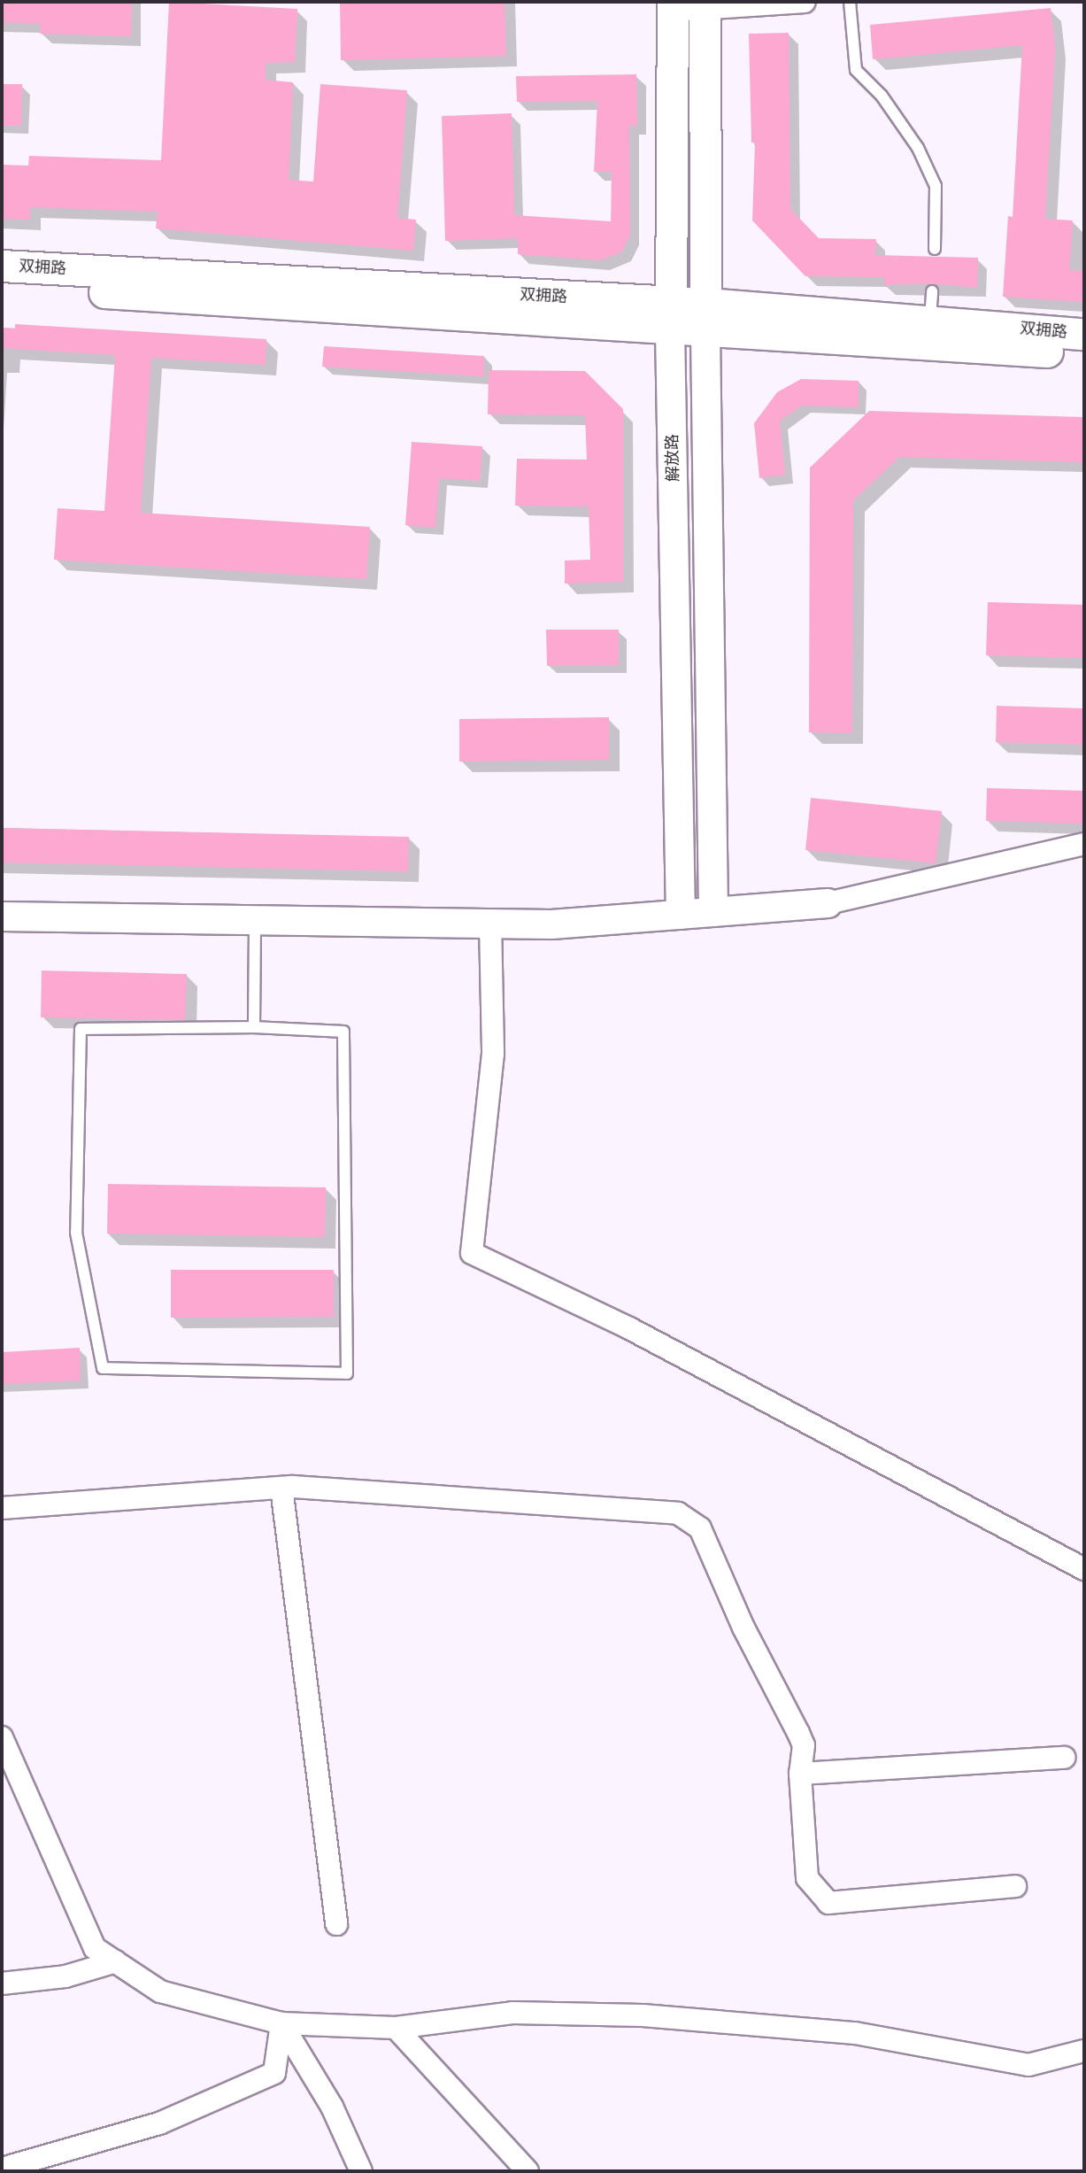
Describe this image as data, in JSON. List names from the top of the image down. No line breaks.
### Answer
{"streets":{"main road":["双拥路","解放路"]},"crossings":[["双拥路","解放路"]]}
